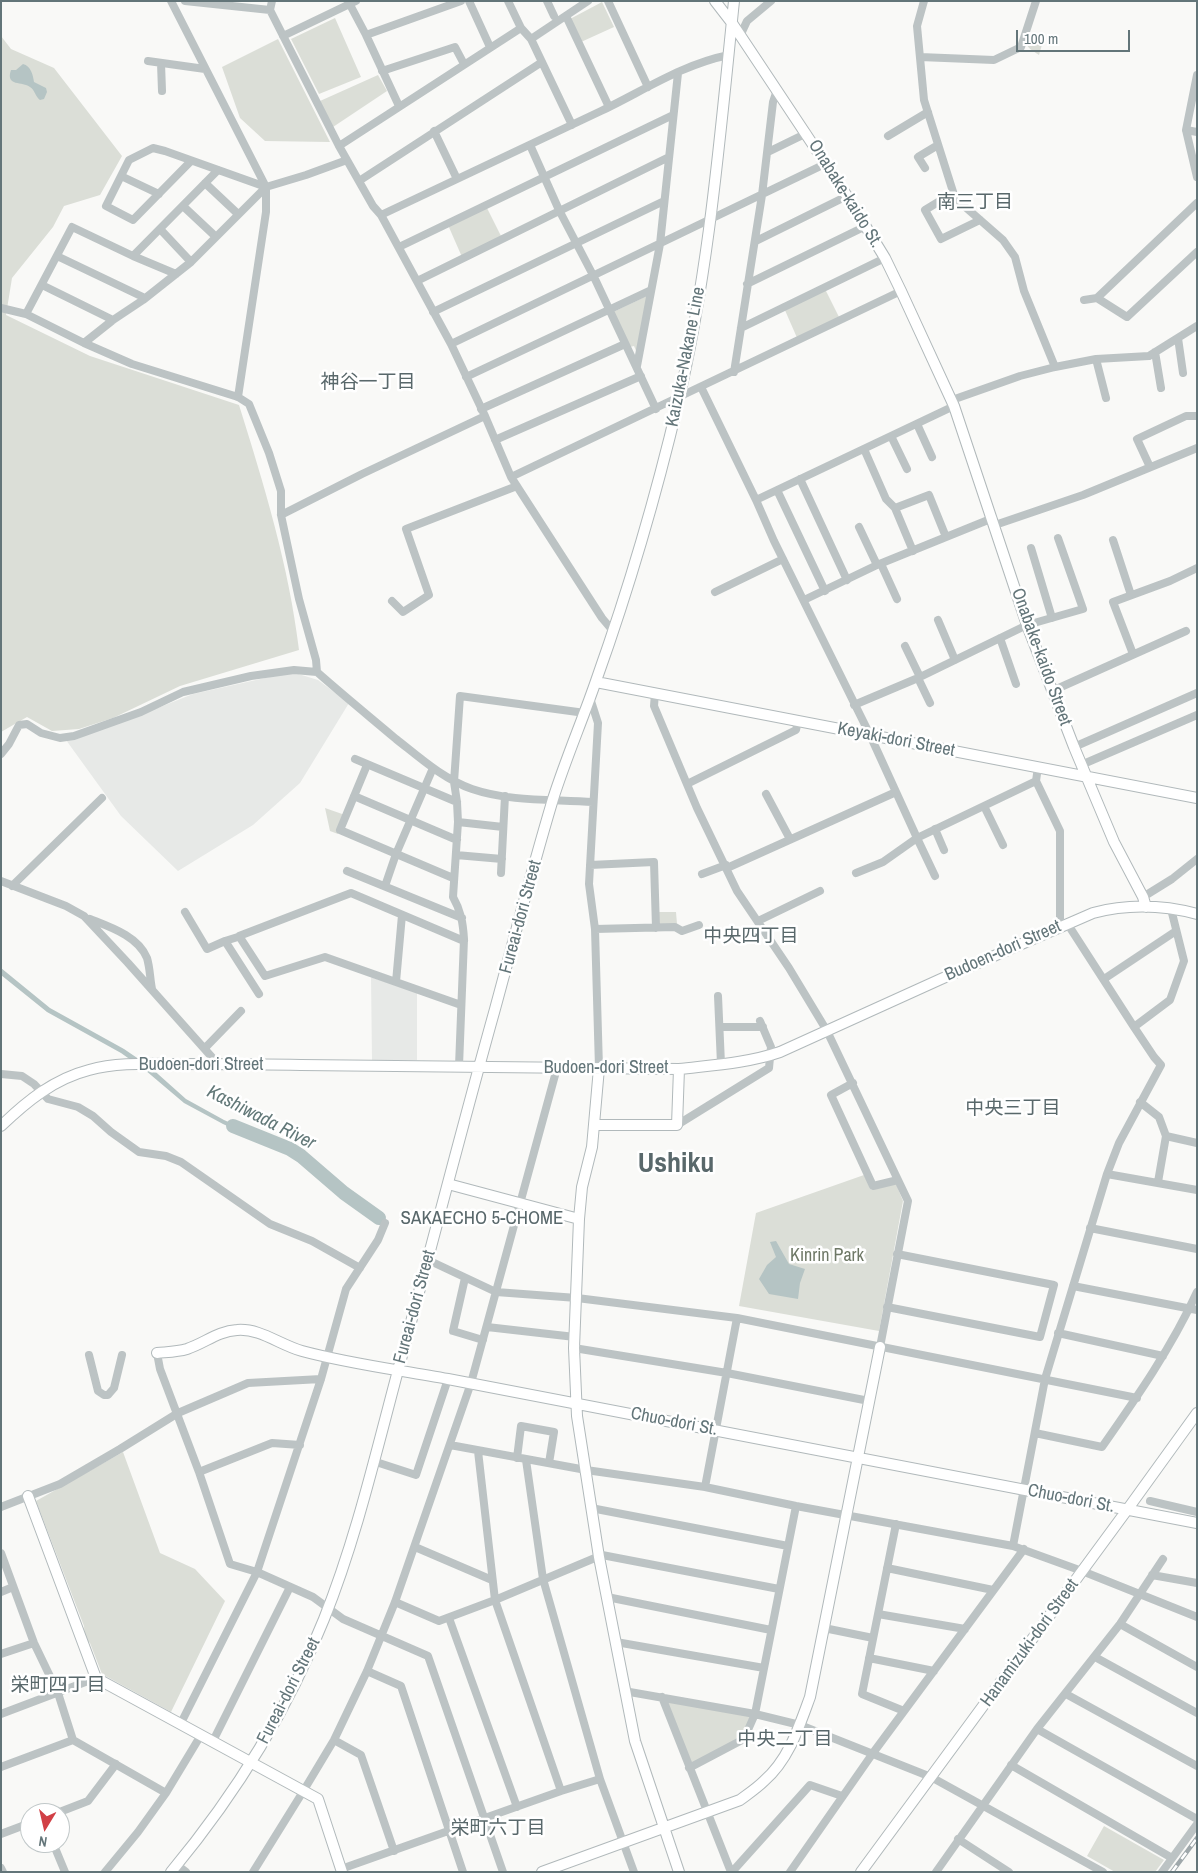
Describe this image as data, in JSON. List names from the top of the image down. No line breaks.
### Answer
{"streets":{"street":["Onabake-kaido St.","Kaizuka-Nakane Line","Onabake-kaido Street","Keyaki-dori Street","Fureai-dori Street","Budoen-dori Street","Chuo-dori St.","Hanamizuki-dori Street"]},"crossings":[["Onabake-kaido St.","Kaizuka-Nakane Line"],["Onabake-kaido St.","Onabake-kaido Street"],["Kaizuka-Nakane Line","Keyaki-dori Street"],["Kaizuka-Nakane Line","Fureai-dori Street"],["Onabake-kaido Street","Keyaki-dori Street"],["Onabake-kaido Street","Budoen-dori Street"],["Keyaki-dori Street","Fureai-dori Street"],["Fureai-dori Street","Budoen-dori Street"],["Fureai-dori Street","Chuo-dori St."],["Chuo-dori St.","Hanamizuki-dori Street"]],"districts":["南三丁目","神谷一丁目","中央四丁目","中央三丁目","Ushiku","SAKAECHO 5-CHOME","栄町四丁目","中央二丁目","栄町六丁目"],"water":["Kashiwada River"],"parks":["Kinrin Park"],"scale_bar":"100 m","north":"bottom"}
